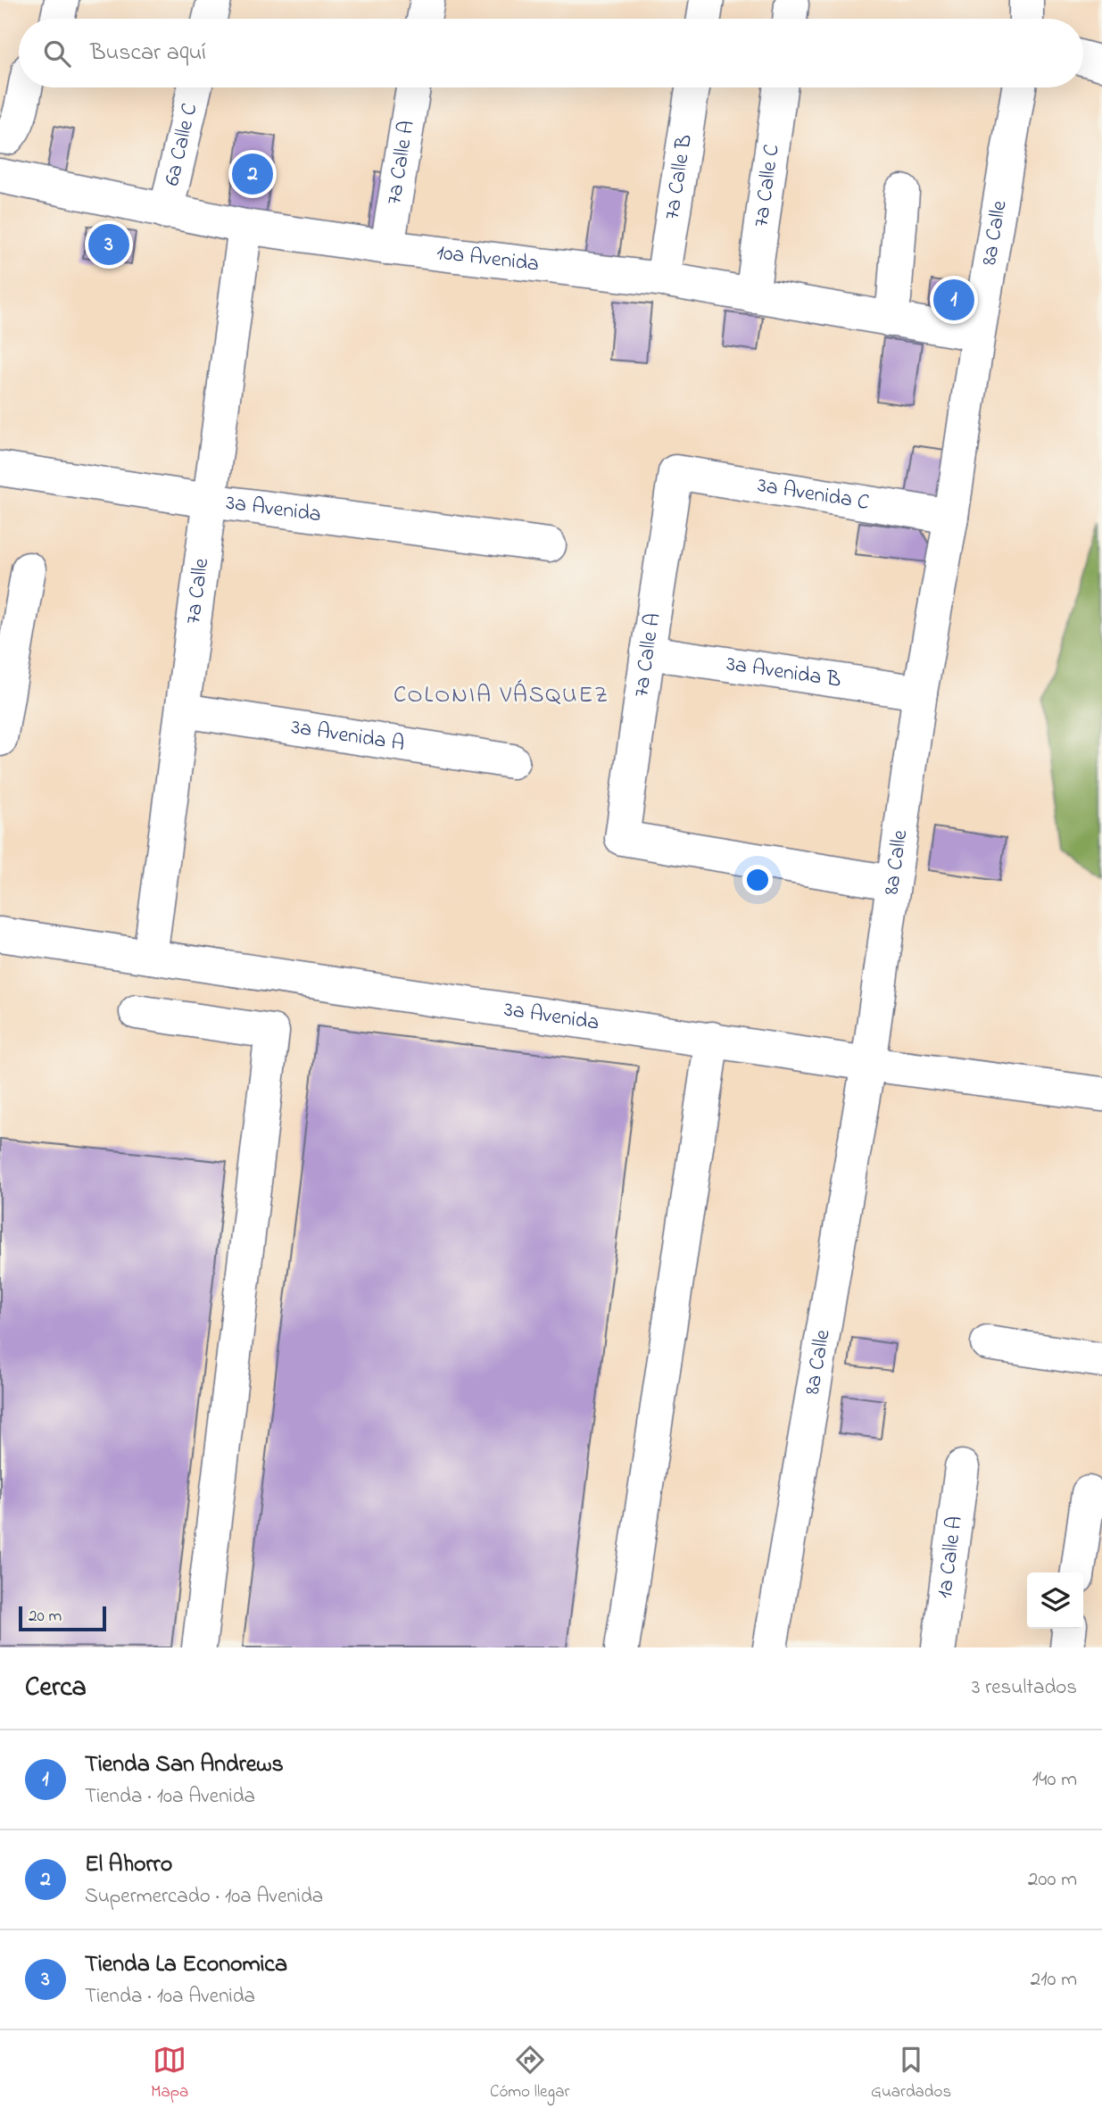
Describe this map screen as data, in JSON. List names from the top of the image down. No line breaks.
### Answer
{"streets":{"street":["6a Calle C","7a Calle A","7a Calle B","7a Calle C","8a Calle","10a Avenida","3a Avenida C","3a Avenida","7a Calle","3a Avenida B","3a Avenida A","1a Calle A"]},"crossings":[["6a Calle C","10a Avenida"],["7a Calle A","8a Calle"],["7a Calle A","10a Avenida"],["7a Calle A","3a Avenida C"],["7a Calle A","3a Avenida B"],["7a Calle B","10a Avenida"],["7a Calle C","10a Avenida"],["8a Calle","10a Avenida"],["8a Calle","3a Avenida C"],["8a Calle","3a Avenida"],["8a Calle","3a Avenida B"],["10a Avenida","7a Calle"],["3a Avenida","7a Calle"],["7a Calle","3a Avenida A"]],"districts":["COLONIA VÁSQUEZ"],"scale_bar":"20 m","page":{"search":"Buscar aquí","pins":["2","3","1"],"scale":"20 m","heading":["Cerca","3 resultados"],"list":[{"mark":"1","name":"Tienda San Andrews","note":"Tienda · 10a Avenida","value":"140 m"},{"mark":"2","name":"El Ahorro","note":"Supermercado · 10a Avenida","value":"200 m"},{"mark":"3","name":"Tienda La Economica","note":"Tienda · 10a Avenida","value":"210 m"}],"nav":["Mapa","Cómo llegar","Guardados"]}}
